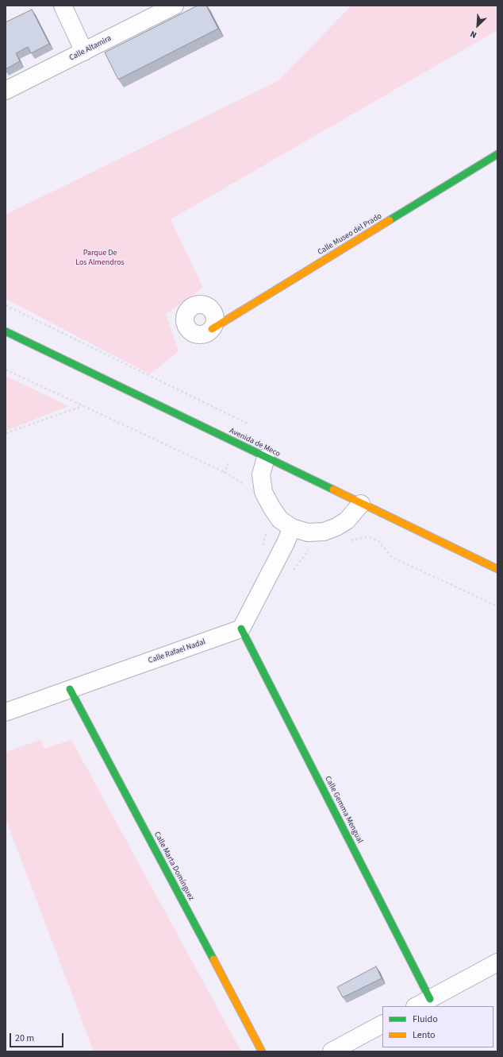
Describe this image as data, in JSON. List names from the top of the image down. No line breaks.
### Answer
{"streets":{"street":["Calle Altamira","Calle Museo del Prado","Avenida de Meco","Calle Rafael Nadal","Calle Gemma Mengual","Calle Marta Domínguez"]},"crossings":[["Calle Rafael Nadal","Calle Gemma Mengual"],["Calle Rafael Nadal","Calle Marta Domínguez"]],"parks":["Parque De Los Almendros"],"legend":["Fluido","Lento"],"scale_bar":"20 m","north":"bottom left"}
